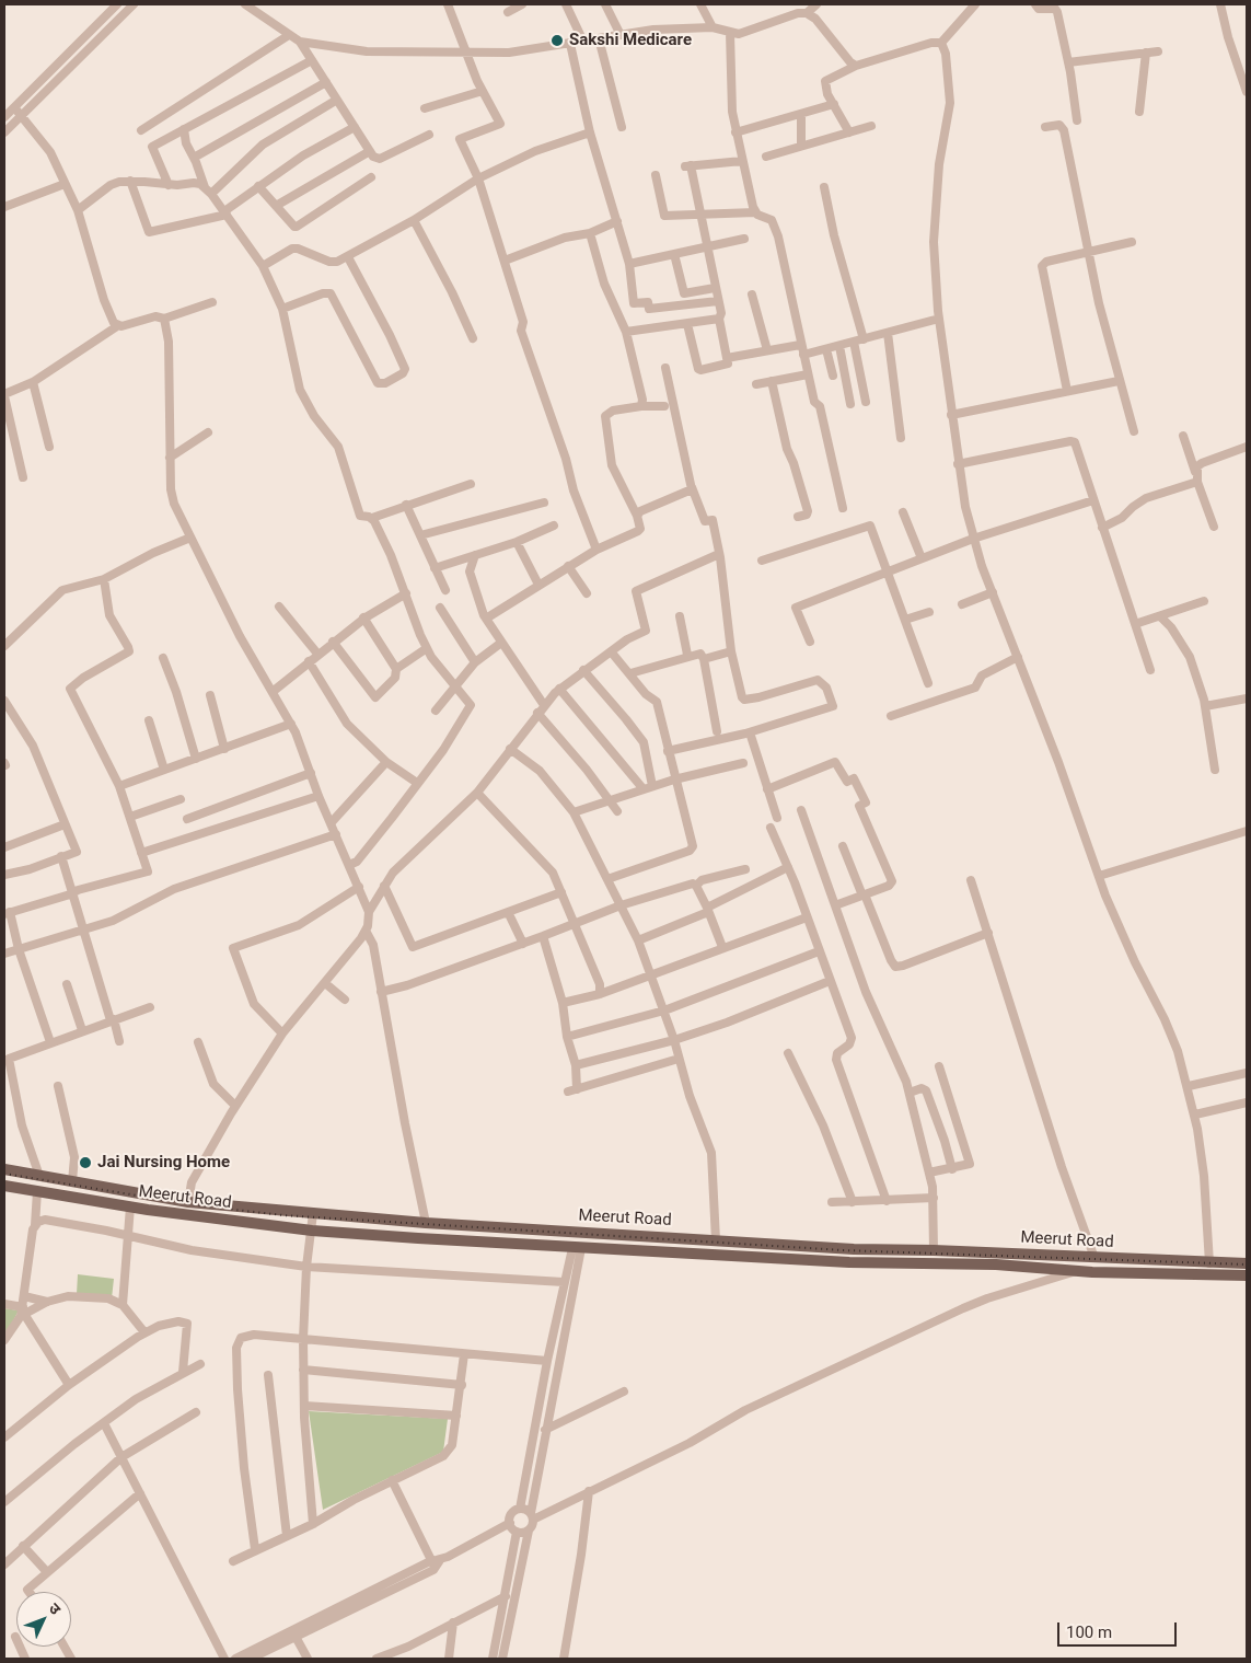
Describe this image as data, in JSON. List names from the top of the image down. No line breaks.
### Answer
{"streets":{"main road":["Meerut Road"]},"places":["Sakshi Medicare","Jai Nursing Home"],"scale_bar":"100 m","north":"top right"}
